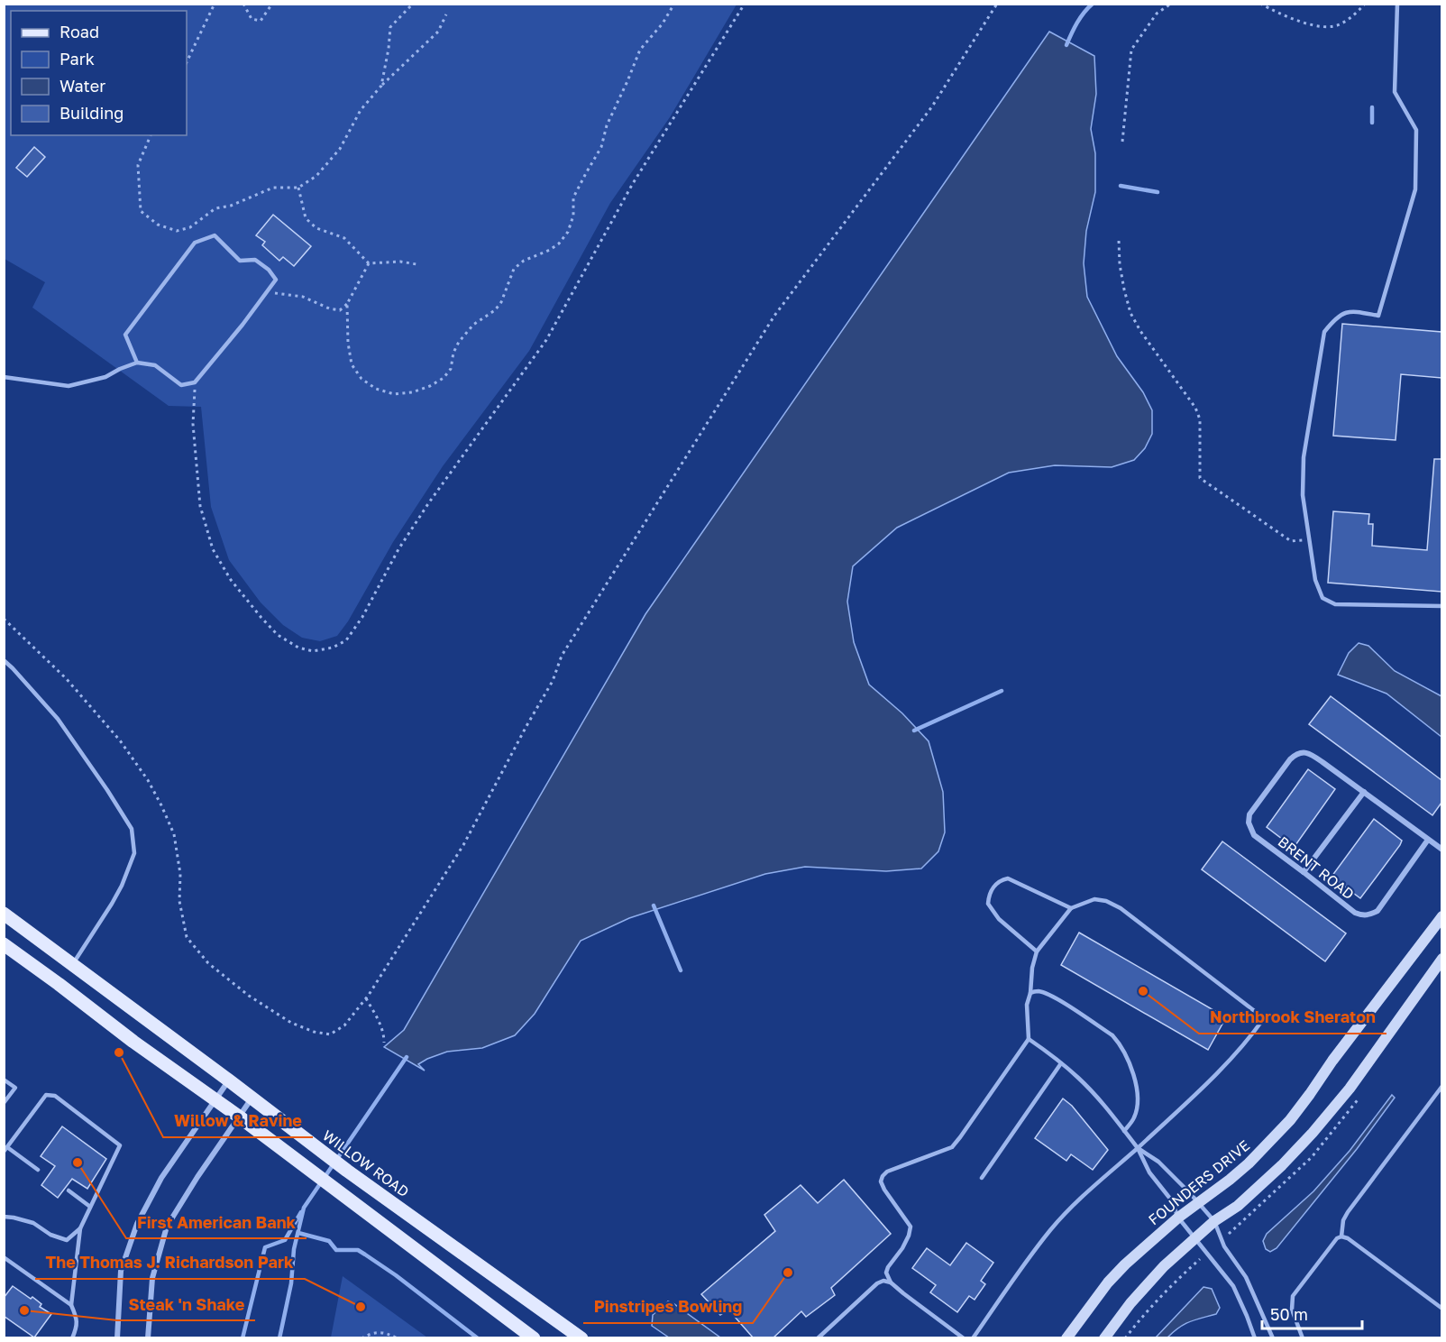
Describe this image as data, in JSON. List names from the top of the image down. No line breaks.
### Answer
{"streets":{"main road":["WILLOW ROAD","FOUNDERS DRIVE"],"street":["BRENT ROAD"]},"places":["Northbrook Sheraton","Willow & Ravine","First American Bank","Pinstripes Bowling","The Thomas J. Richardson Park","Steak 'n Shake"],"legend":["Road","Park","Water","Building"],"scale_bar":"50 m"}
